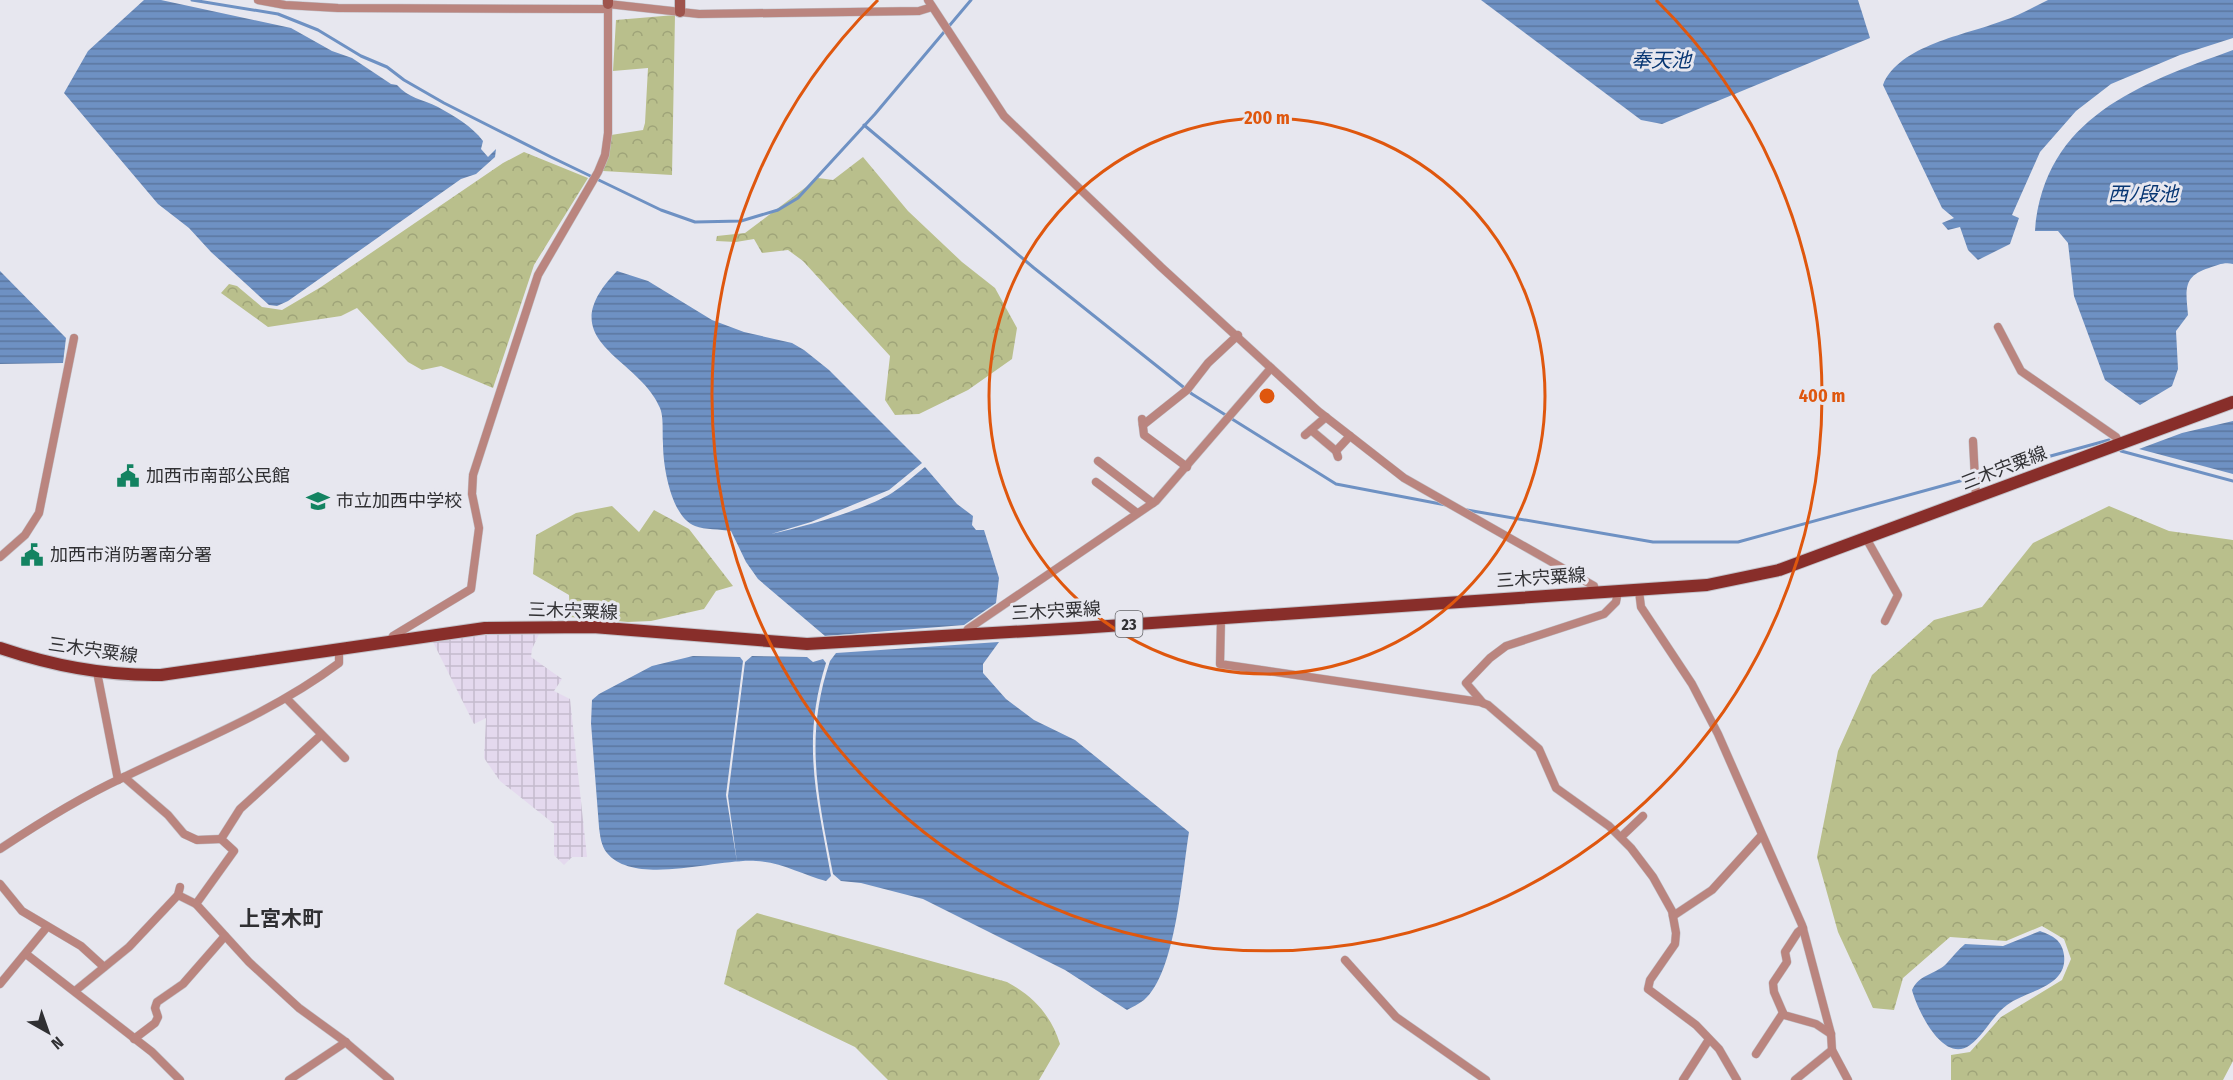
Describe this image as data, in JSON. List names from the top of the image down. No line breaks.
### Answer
{"streets":{"main road":["三木宍粟線","23"]},"districts":["上宮木町"],"water":["奉天池","西ﾉ段池"],"places":{"public building":["加西市南部公民館","加西市消防署南分署"],"school or university":["市立加西中学校"]},"north":"bottom right","rings":["200 m","400 m"]}
